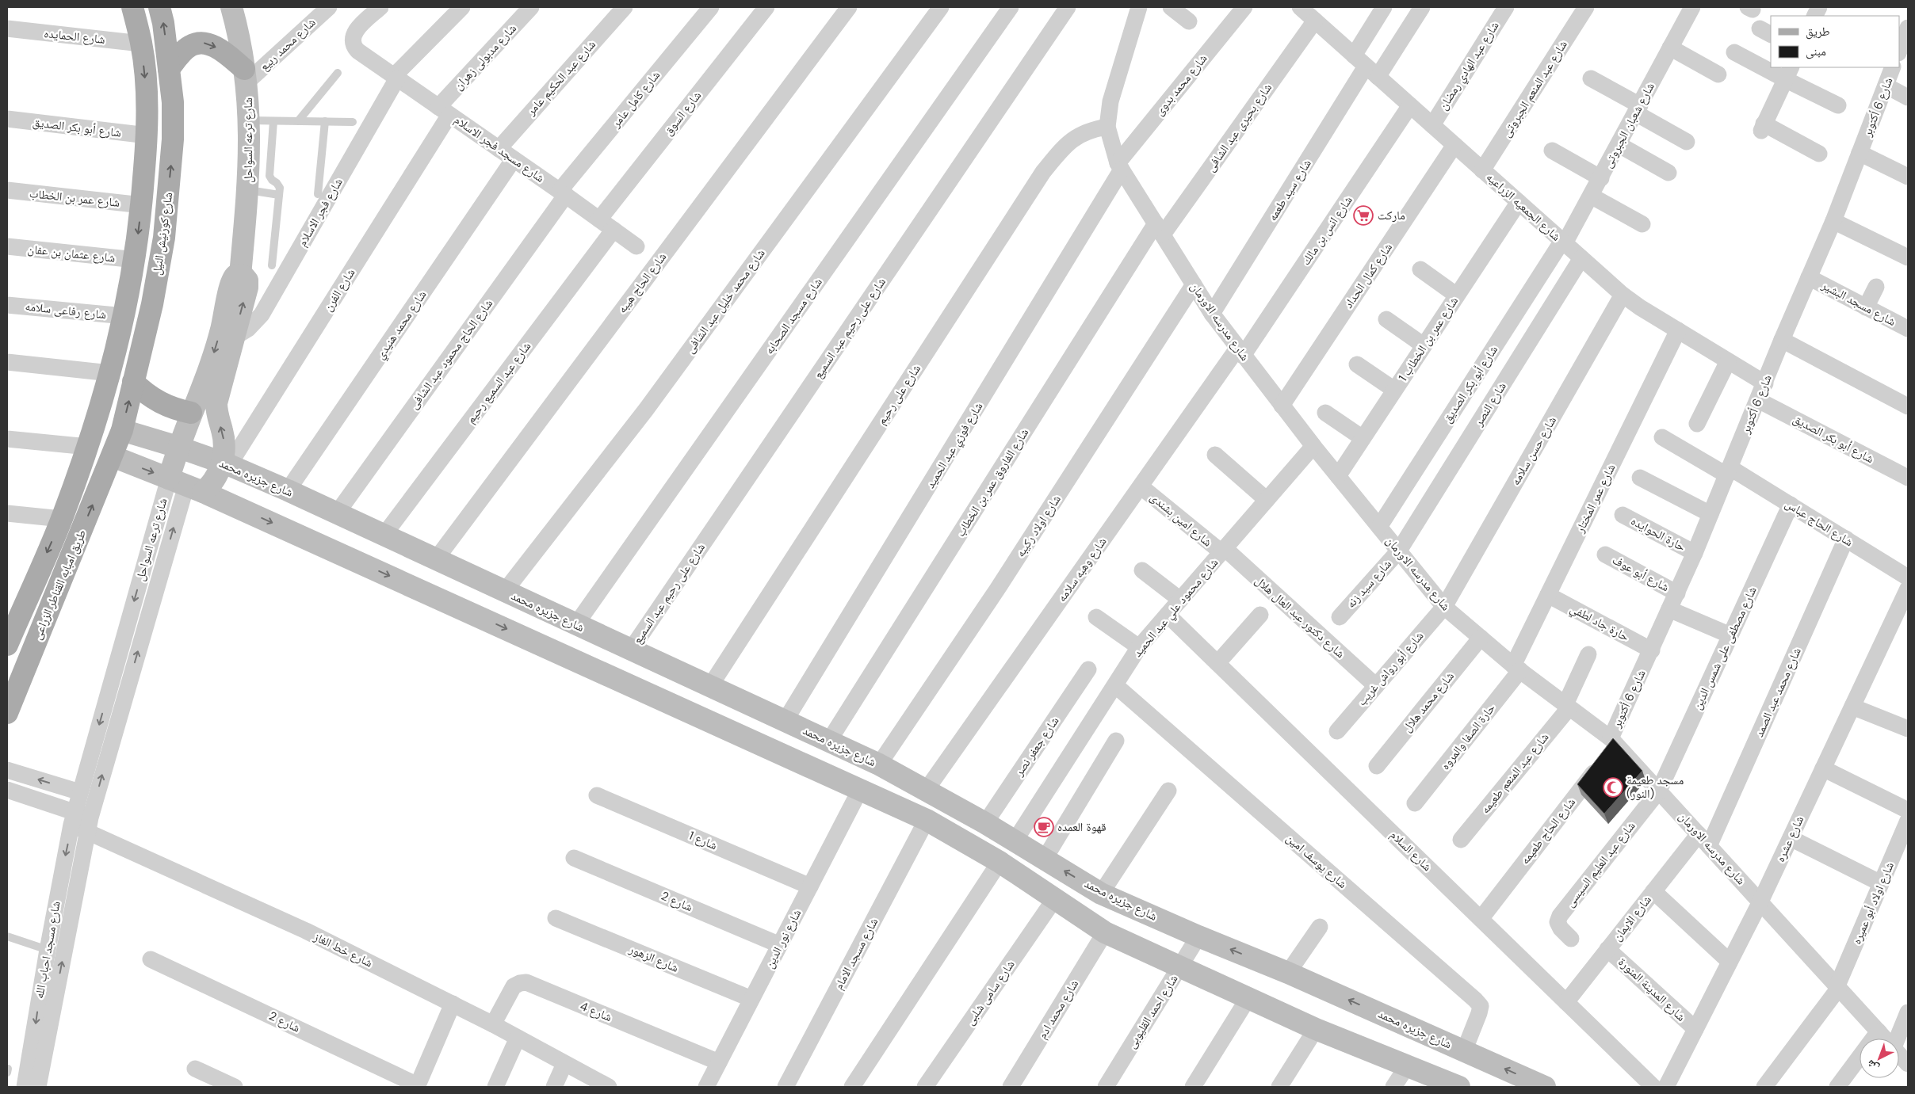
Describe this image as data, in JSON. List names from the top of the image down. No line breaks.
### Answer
{"streets":{"main road":["شارع ترعه السواحل","شارع كورنيش النيل","شارع جزيره محمد","طريق امبابه القناطر الزراعى"],"street":["شارع الحمايده","شارع محمد ربيع","شارع مدبولى زهران","شارع عبد الهادي رمضان","شارع عبد الحكيم عامر","شارع محمد بدوى","شارع عبد المنعم الجبروتى","شارع كامل عامر","شارع 6 أكتوبر","شارع السوق","شارع شعبان الجبروتى","شارع أبو بكر الصديق","شارع بحيرى عبد الشافى","شارع مسجد فجر الاسلام","شارع سيد طعمه","شارع عمر بن الخطاب","شارع الجمعيه الزراعيه","شارع فجر الاسلام","شارع انس بن مالك","شارع عثمان بن عفان","شارع كمال الحداد","شارع الحاج هيبه","شارع الفرن","شارع محمد خليل عبد الشافى","شارع مسجد البشير","شارع رفاعى سلامه","شارع مسجد الصحابه","شارع مدرسه الاورمان","شارع محمد هنيدي","شارع على رحيم عبد السميع","شارع عمر بن الخطاب 1","شارع الحاج محمود عبد الشافى","شارع عبد السميع رحيم","شارع على رحيم","شارع النصر","شارع فوزي عبد الحميد","شارع حسن سلامه","شارع الفاروق عمر بن الخطاب","شارع عمر المختار","شارع امين بشندى","شارع الحاج عباس","شارع اولاد ركيبه","حارة الحوايده","شارع وهبه سلامه","شارع أبو عوف","شارع سيد زنه","شارع محمود علي عبد الحميد","شارع دكتور عبد العال هلال","حارة جاد لطفي","شارع مصطفى على شمس الدين","شارع أبو رواش غريب","شارع محمد عبد الصمد","شارع محمد هلال","حارة الصفا والمروه","شارع جعفر نصر","شارع عبد المنعم طعيمه","شارع الحاج طعيمه","شارع عشره","شارع 1","شارع السلام","شارع يوسف امين","شارع عبد العليم السيسى","شارع 2","شارع اولاد أبو عميره","شارع الايمان","شارع نور الدين","شارع مسجد احباب الله","شارع خط الغاز","شارع مسجد الامام","شارع الزهور","شارع المدينة المنورة","شارع سامى شلبى","شارع محمد ادم","شارع 4","شارع احمد القليوبى"]},"crossings":[["شارع الحمايده","شارع كورنيش النيل"],["شارع محمد ربيع","شارع ترعه السواحل"],["شارع مدبولى زهران","شارع مسجد فجر الاسلام"],["شارع مدبولى زهران","شارع الفرن"],["شارع عبد الهادي رمضان","شارع الجمعيه الزراعيه"],["شارع عبد الحكيم عامر","شارع مسجد فجر الاسلام"],["شارع محمد بدوى","شارع مدرسه الاورمان"],["شارع محمد بدوى","شارع فوزي عبد الحميد"],["شارع عبد المنعم الجبروتى","شارع الجمعيه الزراعيه"],["شارع كامل عامر","شارع مسجد فجر الاسلام"],["شارع كامل عامر","شارع الحاج محمود عبد الشافى"],["شارع 6 أكتوبر","شارع أبو بكر الصديق"],["شارع 6 أكتوبر","شارع الجمعيه الزراعيه"],["شارع 6 أكتوبر","شارع مسجد البشير"],["شارع 6 أكتوبر","شارع مدرسه الاورمان"],["شارع 6 أكتوبر","شارع الحاج عباس"],["شارع 6 أكتوبر","حارة الحوايده"],["شارع 6 أكتوبر","شارع أبو عوف"],["شارع 6 أكتوبر","حارة جاد لطفي"],["شارع 6 أكتوبر","شارع الحاج طعيمه"],["شارع السوق","شارع مسجد فجر الاسلام"],["شارع شعبان الجبروتى","شارع أبو بكر الصديق"],["شارع شعبان الجبروتى","شارع الجمعيه الزراعيه"],["شارع أبو بكر الصديق","شارع الجمعيه الزراعيه"],["شارع أبو بكر الصديق","شارع كورنيش النيل"],["شارع أبو بكر الصديق","شارع مدرسه الاورمان"],["شارع بحيرى عبد الشافى","شارع الجمعيه الزراعيه"],["شارع بحيرى عبد الشافى","شارع مدرسه الاورمان"],["شارع بحيرى عبد الشافى","شارع الفاروق عمر بن الخطاب"],["شارع ترعه السواحل","شارع فجر الاسلام"],["شارع ترعه السواحل","شارع الفرن"],["شارع ترعه السواحل","شارع جزيره محمد"],["شارع ترعه السواحل","شارع مسجد احباب الله"],["شارع ترعه السواحل","شارع خط الغاز"],["شارع مسجد فجر الاسلام","شارع فجر الاسلام"],["شارع مسجد فجر الاسلام","شارع الفرن"],["شارع مسجد فجر الاسلام","شارع محمد هنيدي"],["شارع مسجد فجر الاسلام","شارع الحاج محمود عبد الشافى"],["شارع مسجد فجر الاسلام","شارع عبد السميع رحيم"],["شارع سيد طعمه","شارع الجمعيه الزراعيه"],["شارع سيد طعمه","شارع مدرسه الاورمان"],["شارع عمر بن الخطاب","شارع كورنيش النيل"],["شارع الجمعيه الزراعيه","شارع انس بن مالك"],["شارع الجمعيه الزراعيه","شارع كمال الحداد"],["شارع الجمعيه الزراعيه","شارع عمر بن الخطاب 1"],["شارع الجمعيه الزراعيه","شارع النصر"],["شارع الجمعيه الزراعيه","شارع حسن سلامه"],["شارع الجمعيه الزراعيه","شارع عمر المختار"],["شارع انس بن مالك","شارع مدرسه الاورمان"],["شارع انس بن مالك","شارع وهبه سلامه"],["شارع كورنيش النيل","شارع عثمان بن عفان"],["شارع كورنيش النيل","شارع رفاعى سلامه"],["شارع كورنيش النيل","شارع جزيره محمد"],["شارع كورنيش النيل","طريق امبابه القناطر الزراعى"],["شارع كمال الحداد","شارع مدرسه الاورمان"],["شارع الحاج هيبه","شارع جزيره محمد"],["شارع الفرن","شارع جزيره محمد"],["شارع محمد خليل عبد الشافى","شارع جزيره محمد"],["شارع مسجد الصحابه","شارع جزيره محمد"],["شارع مدرسه الاورمان","شارع عمر بن الخطاب 1"],["شارع مدرسه الاورمان","شارع على رحيم"],["شارع مدرسه الاورمان","شارع النصر"],["شارع مدرسه الاورمان","شارع فوزي عبد الحميد"],["شارع مدرسه الاورمان","شارع حسن سلامه"],["شارع مدرسه الاورمان","شارع الفاروق عمر بن الخطاب"],["شارع مدرسه الاورمان","شارع عمر المختار"],["شارع مدرسه الاورمان","شارع اولاد ركيبه"],["شارع مدرسه الاورمان","شارع وهبه سلامه"],["شارع مدرسه الاورمان","شارع سيد زنه"],["شارع مدرسه الاورمان","شارع محمود علي عبد الحميد"],["شارع مدرسه الاورمان","شارع مصطفى على شمس الدين"],["شارع مدرسه الاورمان","شارع أبو رواش غريب"],["شارع مدرسه الاورمان","شارع محمد عبد الصمد"],["شارع مدرسه الاورمان","شارع محمد هلال"],["شارع مدرسه الاورمان","حارة الصفا والمروه"],["شارع مدرسه الاورمان","شارع عبد المنعم طعيمه"],["شارع مدرسه الاورمان","شارع الحاج طعيمه"],["شارع مدرسه الاورمان","شارع عشره"],["شارع مدرسه الاورمان","شارع عبد العليم السيسى"],["شارع مدرسه الاورمان","شارع اولاد أبو عميره"],["شارع مدرسه الاورمان","شارع الايمان"],["شارع محمد هنيدي","شارع جزيره محمد"],["شارع على رحيم عبد السميع","شارع جزيره محمد"],["شارع الحاج محمود عبد الشافى","شارع جزيره محمد"],["شارع عبد السميع رحيم","شارع جزيره محمد"],["شارع على رحيم","شارع جزيره محمد"],["شارع النصر","شارع سيد زنه"],["شارع فوزي عبد الحميد","شارع جزيره محمد"],["شارع حسن سلامه","شارع أبو رواش غريب"],["شارع جزيره محمد","شارع الفاروق عمر بن الخطاب"],["شارع جزيره محمد","شارع اولاد ركيبه"],["شارع جزيره محمد","شارع وهبه سلامه"],["شارع جزيره محمد","شارع محمود علي عبد الحميد"],["شارع جزيره محمد","شارع جعفر نصر"],["شارع جزيره محمد","شارع يوسف امين"],["شارع جزيره محمد","شارع احمد القليوبى"],["شارع عمر المختار","حارة جاد لطفي"],["شارع عمر المختار","حارة الصفا والمروه"],["شارع امين بشندى","شارع وهبه سلامه"],["شارع امين بشندى","شارع محمود علي عبد الحميد"],["شارع امين بشندى","شارع دكتور عبد العال هلال"],["شارع الحاج عباس","شارع مصطفى على شمس الدين"],["شارع الحاج عباس","شارع محمد عبد الصمد"],["شارع محمود علي عبد الحميد","شارع دكتور عبد العال هلال"],["شارع محمود علي عبد الحميد","شارع السلام"],["شارع محمود علي عبد الحميد","شارع يوسف امين"],["شارع دكتور عبد العال هلال","شارع أبو رواش غريب"],["شارع مصطفى على شمس الدين","شارع عبد العليم السيسى"],["شارع محمد عبد الصمد","شارع الايمان"],["شارع الحاج طعيمه","شارع السلام"],["شارع عشره","شارع المدينة المنورة"],["شارع 1","شارع نور الدين"],["شارع السلام","شارع الايمان"],["شارع 2","شارع نور الدين"],["شارع الايمان","شارع المدينة المنورة"],["شارع نور الدين","شارع الزهور"],["شارع نور الدين","شارع 4"],["شارع مسجد احباب الله","شارع خط الغاز"],["شارع خط الغاز","شارع 4"]],"places":{"supermarket":["ماركت"],"mosque":["مسجد طعيمة (النور)"],"cafe":["قهوة العمده"]},"legend":["طريق","مبنى"],"north":"bottom left"}
